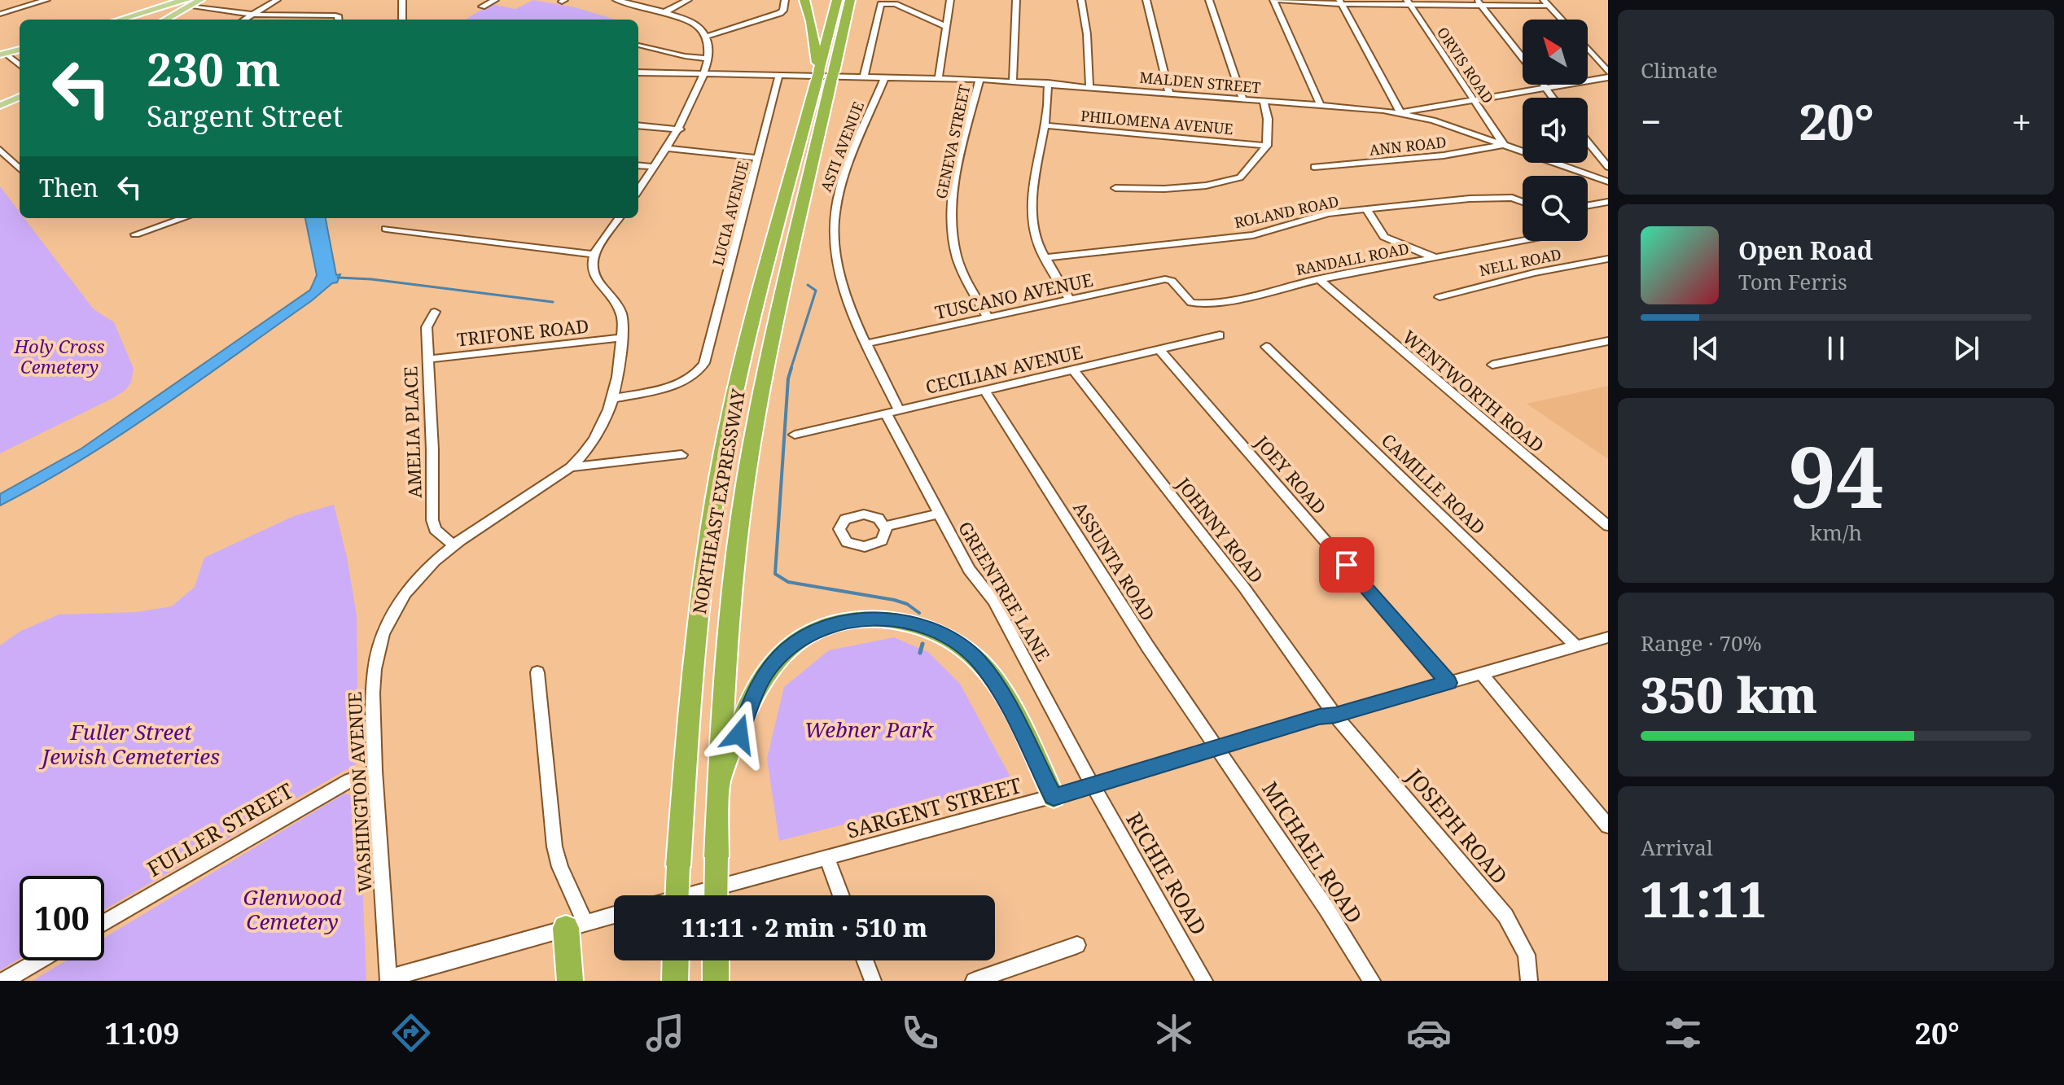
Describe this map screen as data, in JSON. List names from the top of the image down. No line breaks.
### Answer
{"streets":{"highway":["NORTHEAST EXPRESSWAY"],"street":["ORVIS ROAD","MALDEN STREET","PHILOMENA AVENUE","GENEVA STREET","ANN ROAD","ASTI AVENUE","ROLAND ROAD","LUCIA AVENUE","RANDALL ROAD","NELL ROAD","TUSCANO AVENUE","TRIFONE ROAD","CECILIAN AVENUE","WENTWORTH ROAD","AMELIA PLACE","JOEY ROAD","CAMILLE ROAD","JOHNNY ROAD","ASSUNTA ROAD","GREENTREE LANE","WASHINGTON AVENUE","SARGENT STREET","JOSEPH ROAD","FULLER STREET","MICHAEL ROAD","RICHIE ROAD"]},"crossings":[["ORVIS ROAD","MALDEN STREET"],["ORVIS ROAD","ANN ROAD"],["MALDEN STREET","GENEVA STREET"],["MALDEN STREET","ANN ROAD"],["MALDEN STREET","ASTI AVENUE"],["MALDEN STREET","LUCIA AVENUE"],["GENEVA STREET","TUSCANO AVENUE"],["ASTI AVENUE","TUSCANO AVENUE"],["ASTI AVENUE","CECILIAN AVENUE"],["ASTI AVENUE","GREENTREE LANE"],["LUCIA AVENUE","WASHINGTON AVENUE"],["RANDALL ROAD","TUSCANO AVENUE"],["RANDALL ROAD","WENTWORTH ROAD"],["TRIFONE ROAD","AMELIA PLACE"],["TRIFONE ROAD","WASHINGTON AVENUE"],["CECILIAN AVENUE","JOEY ROAD"],["CECILIAN AVENUE","JOHNNY ROAD"],["CECILIAN AVENUE","ASSUNTA ROAD"],["CECILIAN AVENUE","GREENTREE LANE"],["AMELIA PLACE","WASHINGTON AVENUE"],["JOEY ROAD","SARGENT STREET"],["CAMILLE ROAD","SARGENT STREET"],["JOHNNY ROAD","SARGENT STREET"],["JOHNNY ROAD","JOSEPH ROAD"],["ASSUNTA ROAD","SARGENT STREET"],["ASSUNTA ROAD","MICHAEL ROAD"],["GREENTREE LANE","SARGENT STREET"],["GREENTREE LANE","RICHIE ROAD"],["WASHINGTON AVENUE","FULLER STREET"],["SARGENT STREET","JOSEPH ROAD"],["SARGENT STREET","MICHAEL ROAD"],["SARGENT STREET","RICHIE ROAD"]],"parks":["Holy Cross Cemetery","Webner Park","Fuller Street Jewish Cemeteries","Glenwood Cemetery"],"north":"top left","page":{"tile":["Climate",["94","km/h"],["Range · 70%","350 km"],["Arrival","11:11"]],"turn":["230 m","Sargent Street"],"heat":["−","20°","+"],"then":"Then","song":["Open Road","Tom Ferris"],"limit":"100","trip":"11:11 · 2 min · 510 m","tabs":["11:09","20°"]}}
